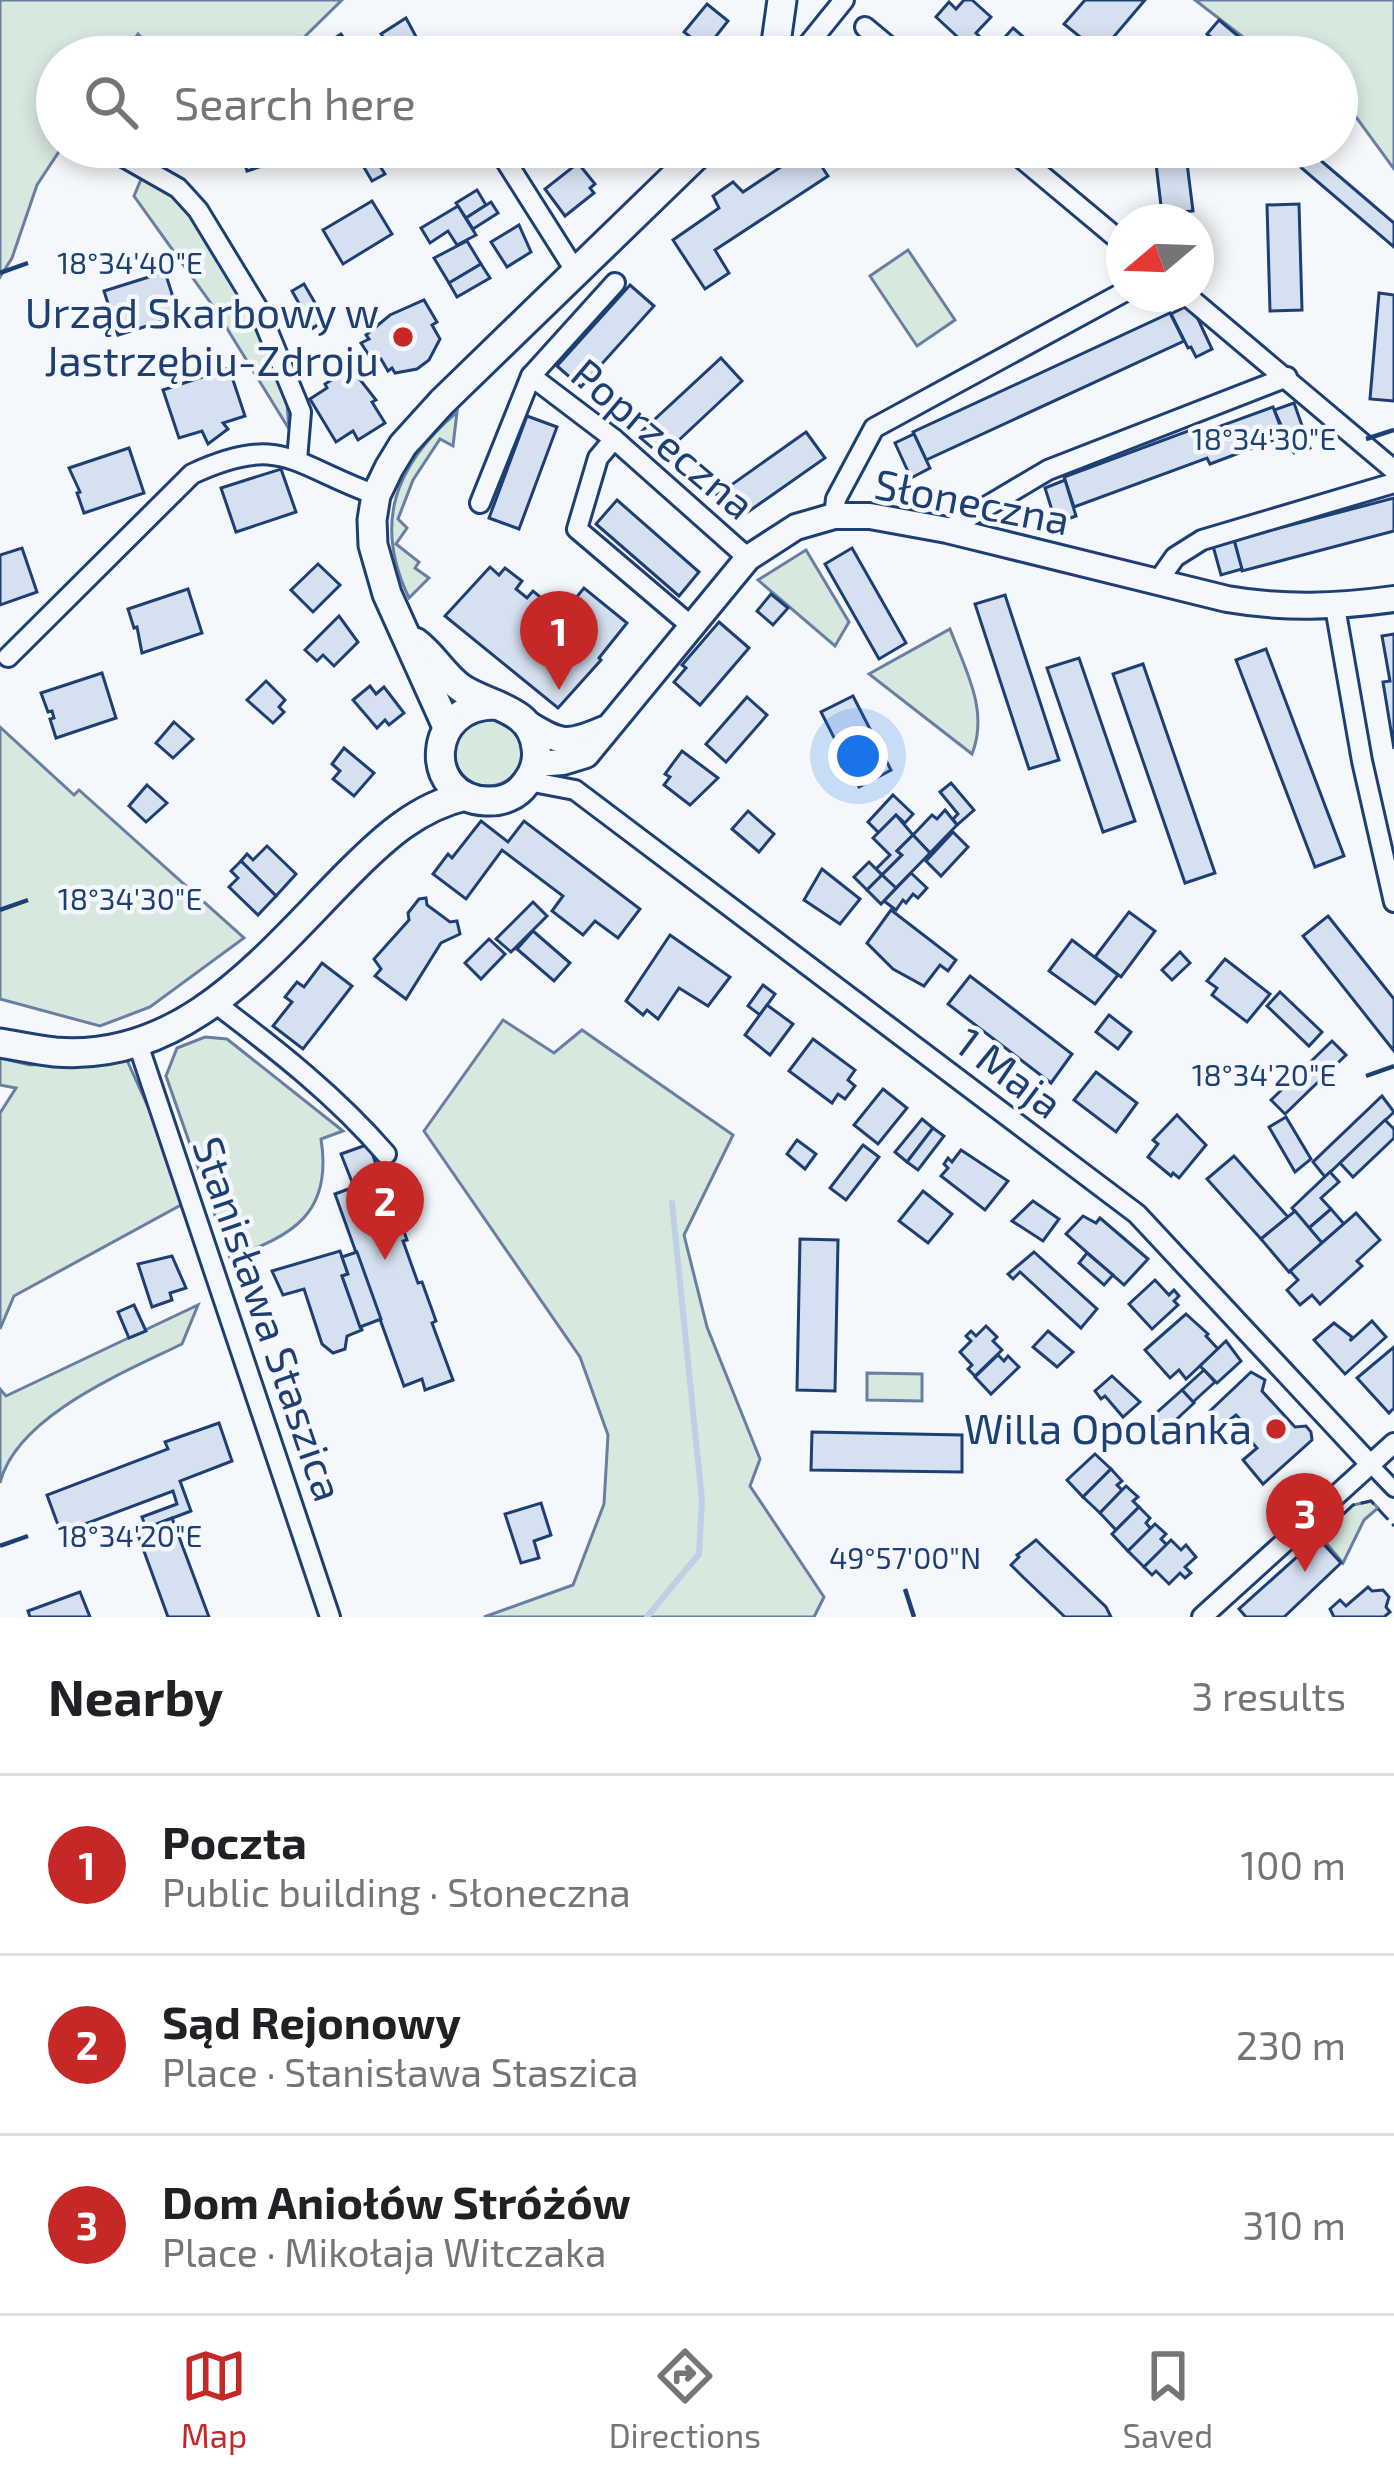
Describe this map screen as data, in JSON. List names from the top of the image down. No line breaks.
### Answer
{"streets":{"street":["Poprzeczna","Słoneczna","1 Maja","Stanisława Staszica"]},"crossings":[["Poprzeczna","Słoneczna"],["Słoneczna","1 Maja"]],"places":["Urząd Skarbowy w Jastrzębiu-Zdroju","Willa Opolanka"],"north":"left","page":{"search":"Search here","pins":["1","2","3"],"heading":["Nearby","3 results"],"list":[{"mark":"1","name":"Poczta","note":"Public building · Słoneczna","value":"100 m"},{"mark":"2","name":"Sąd Rejonowy","note":"Place · Stanisława Staszica","value":"230 m"},{"mark":"3","name":"Dom Aniołów Stróżów","note":"Place · Mikołaja Witczaka","value":"310 m"}],"nav":["Map","Directions","Saved"]},"coordinates":["18°34'40\"E","18°34'30\"E","18°34'20\"E","49°57'00\"N"]}
